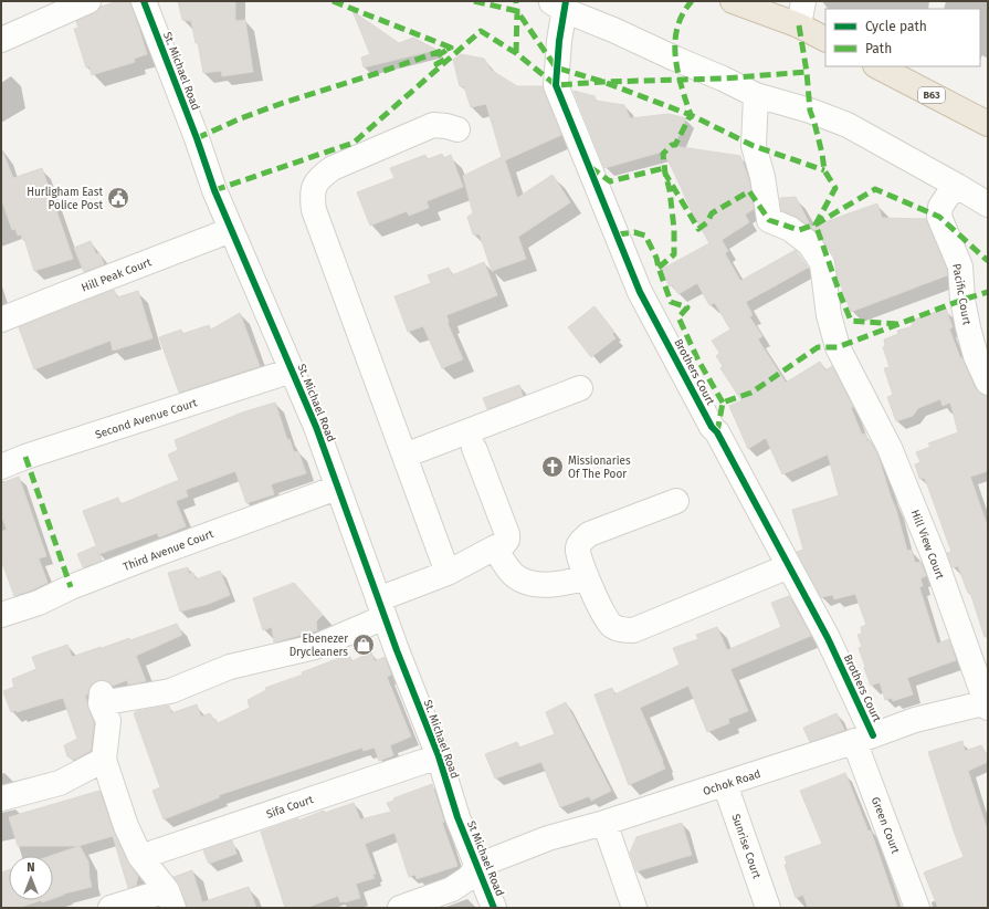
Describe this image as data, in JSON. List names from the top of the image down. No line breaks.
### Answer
{"streets":{"highway":["B63"],"street":["St. Michael Road","Hill Peak Court","Pacific Court","Brothers Court","Second Avenue Court","Hill View Court","Third Avenue Court","Ochok Road","Sifa Court","Green Court","Sunrise Court","St Michael Road"]},"crossings":[["St. Michael Road","Hill Peak Court"],["St. Michael Road","Second Avenue Court"],["St. Michael Road","Third Avenue Court"],["St. Michael Road","Sifa Court"],["St. Michael Road","St Michael Road"],["Brothers Court","Ochok Road"],["Brothers Court","Green Court"],["Hill View Court","Ochok Road"],["Ochok Road","Green Court"],["Ochok Road","Sunrise Court"],["Ochok Road","St Michael Road"]],"places":{"public building":["Hurligham East Police Post"],"church":["Missionaries Of The Poor"],"shop":["Ebenezer Drycleaners"]},"legend":["Cycle path","Path"],"north":"top"}
